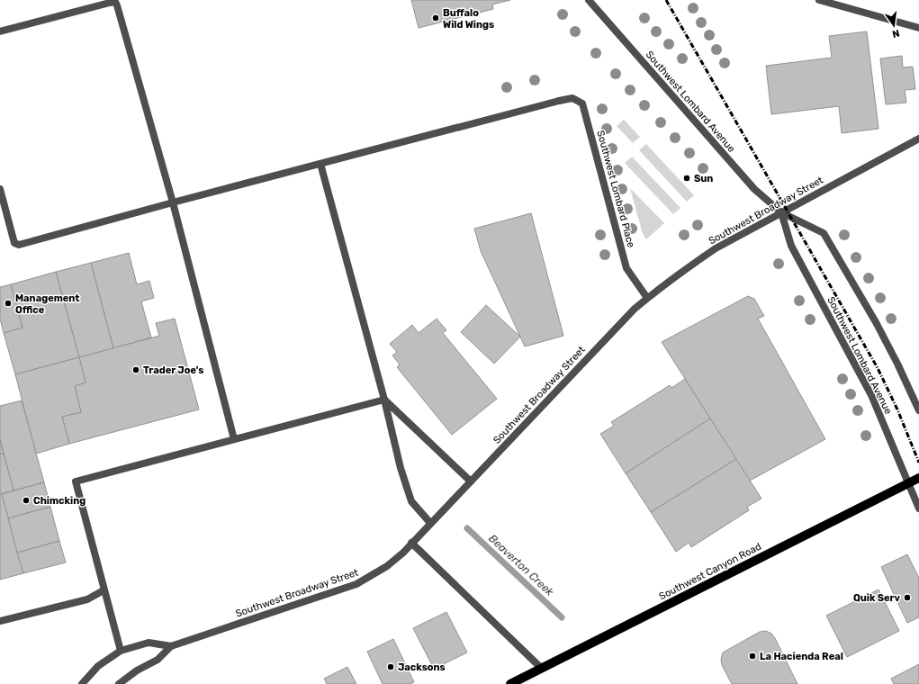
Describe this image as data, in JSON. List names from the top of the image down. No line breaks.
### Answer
{"streets":{"main road":["Southwest Canyon Road"],"street":["Southwest Lombard Avenue","Southwest Lombard Place","Southwest Broadway Street"]},"crossings":[["Southwest Lombard Avenue","Southwest Broadway Street"],["Southwest Lombard Avenue","Southwest Canyon Road"],["Southwest Lombard Place","Southwest Broadway Street"]],"water":["Beaverton Creek"],"places":["Buffalo Wild Wings","Sun","Management Office","Trader Joe's","Chimcking","Quik Serv","La Hacienda Real","Jacksons"],"north":"bottom"}
